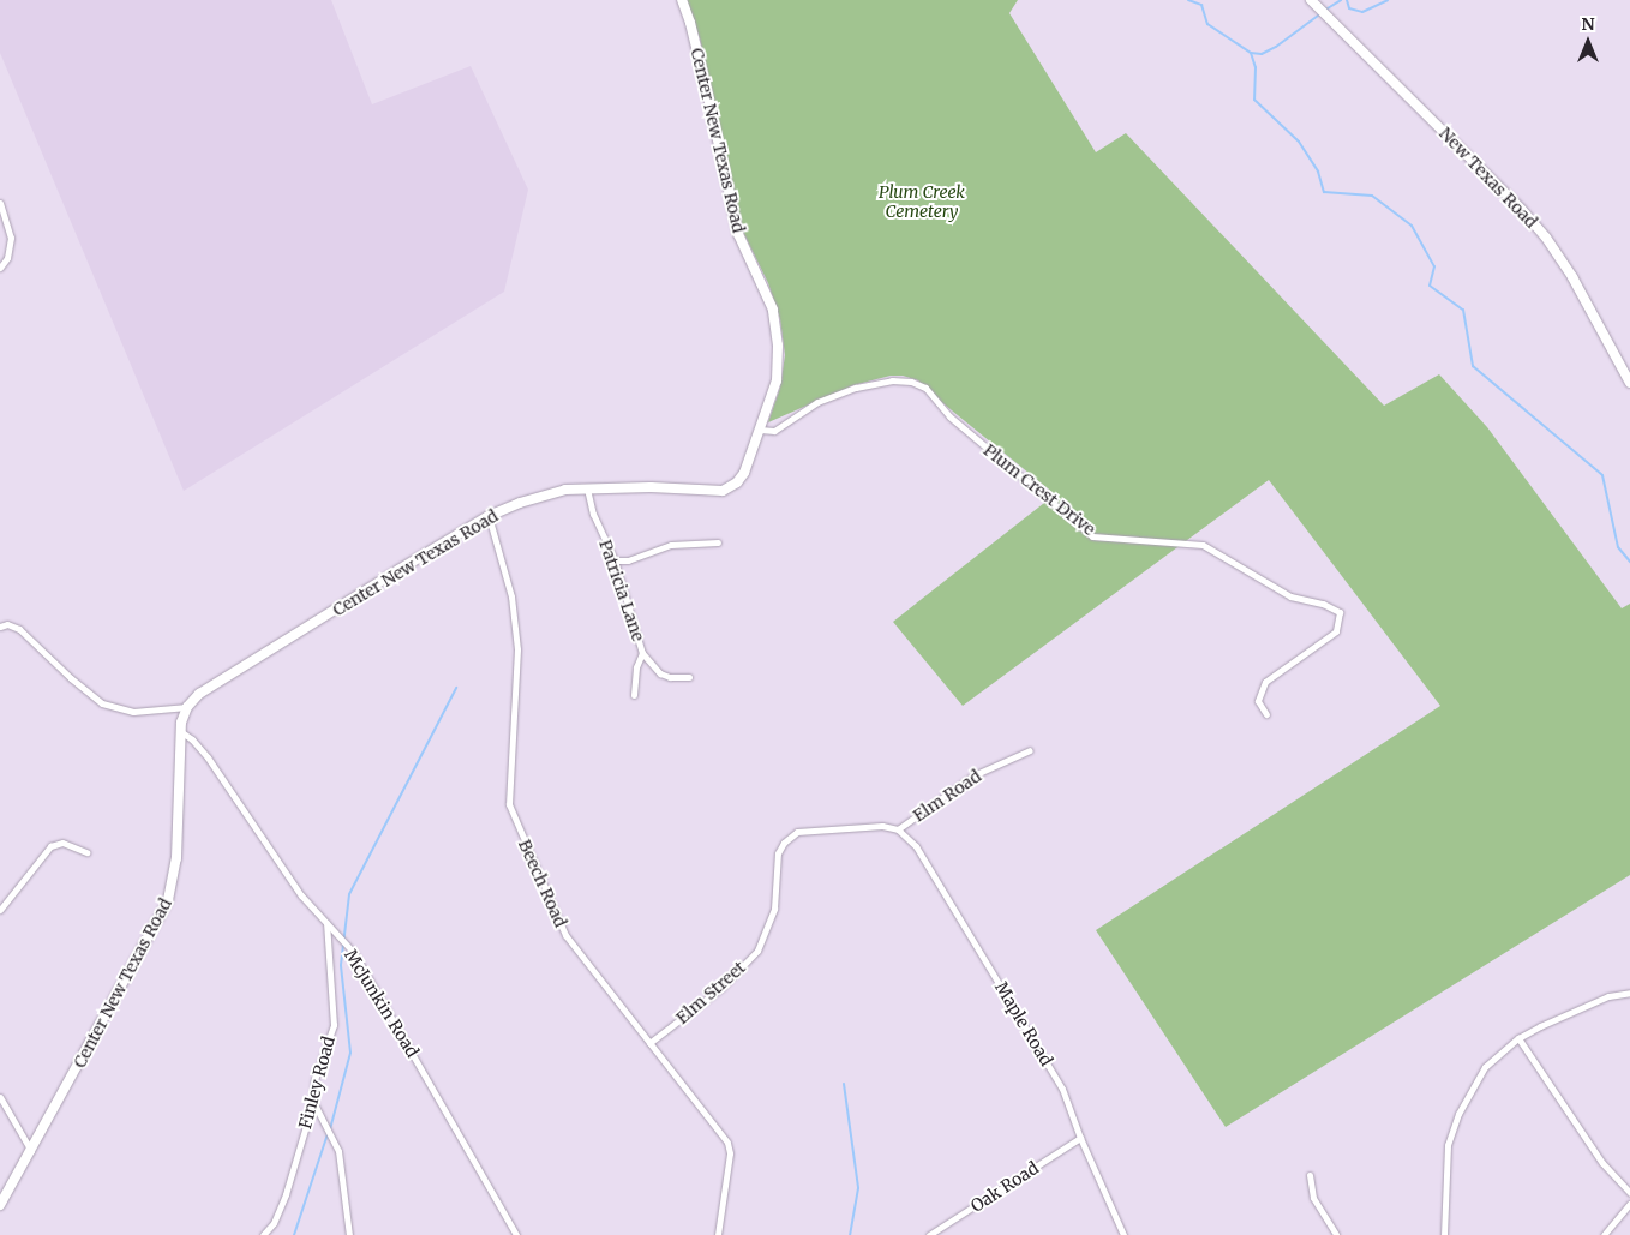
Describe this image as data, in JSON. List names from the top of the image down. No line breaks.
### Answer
{"streets":{"street":["Center New Texas Road","New Texas Road","Plum Crest Drive","Patricia Lane","Elm Road","Beech Road","Elm Street","McJunkin Road","Maple Road","Finley Road","Oak Road"]},"crossings":[["Center New Texas Road","Plum Crest Drive"],["Center New Texas Road","Patricia Lane"],["Center New Texas Road","Beech Road"],["Center New Texas Road","McJunkin Road"],["Elm Road","Elm Street"],["Elm Road","Maple Road"],["Beech Road","Elm Street"],["Elm Street","Maple Road"],["McJunkin Road","Finley Road"],["Maple Road","Oak Road"]],"parks":["Plum Creek Cemetery"],"north":"top"}
